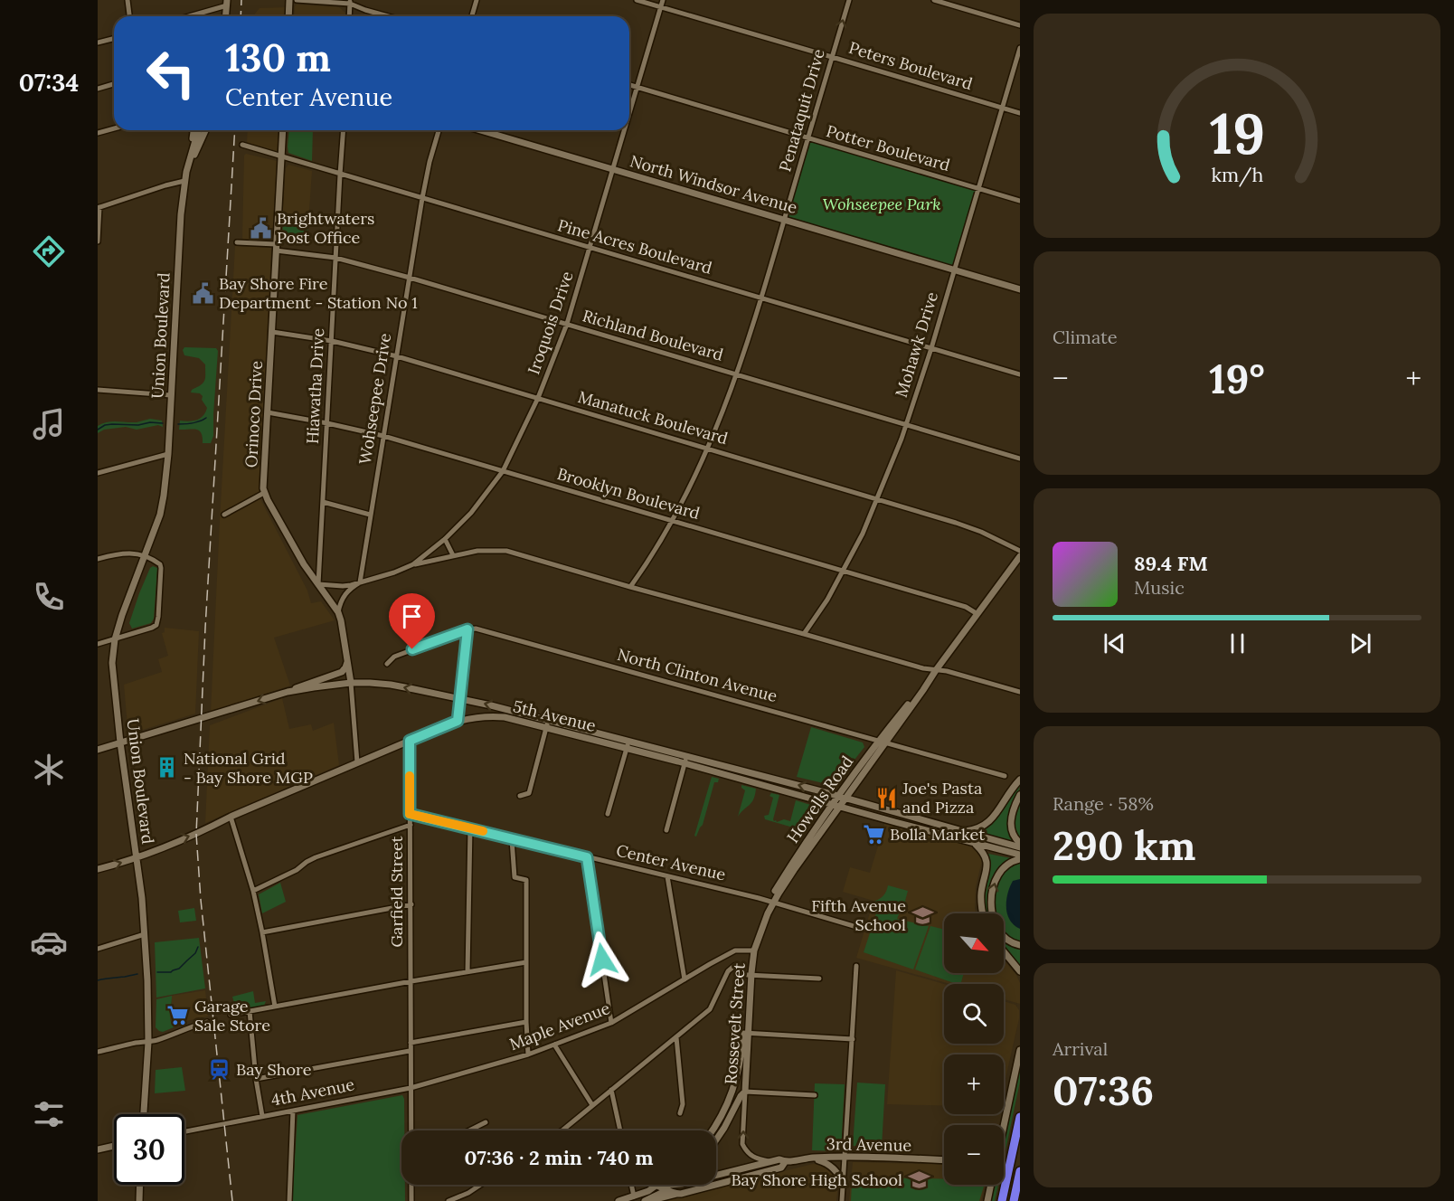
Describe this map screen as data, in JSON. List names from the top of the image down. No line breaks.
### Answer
{"streets":{"main road":["North Windsor Avenue","Union Boulevard","Orinoco Drive","5th Avenue","Howells Road","Rossevelt Street","3rd Avenue"],"street":["Peters Boulevard","Penataquit Drive","Potter Boulevard","Pine Acres Boulevard","Iroquois Drive","Richland Boulevard","Mohawk Drive","Hiawatha Drive","Wohseepee Drive","Manatuck Boulevard","Brooklyn Boulevard","North Clinton Avenue","Center Avenue","Garfield Street","Maple Avenue","4th Avenue"]},"crossings":[["Peters Boulevard","Penataquit Drive"],["Peters Boulevard","Iroquois Drive"],["Peters Boulevard","Mohawk Drive"],["Penataquit Drive","Potter Boulevard"],["Penataquit Drive","North Windsor Avenue"],["Penataquit Drive","Pine Acres Boulevard"],["Penataquit Drive","Richland Boulevard"],["Penataquit Drive","Manatuck Boulevard"],["Penataquit Drive","Brooklyn Boulevard"],["Potter Boulevard","Iroquois Drive"],["Potter Boulevard","Mohawk Drive"],["North Windsor Avenue","Iroquois Drive"],["North Windsor Avenue","Mohawk Drive"],["Pine Acres Boulevard","Iroquois Drive"],["Pine Acres Boulevard","Mohawk Drive"],["Pine Acres Boulevard","Hiawatha Drive"],["Pine Acres Boulevard","Wohseepee Drive"],["Pine Acres Boulevard","Orinoco Drive"],["Iroquois Drive","Richland Boulevard"],["Iroquois Drive","Hiawatha Drive"],["Iroquois Drive","Wohseepee Drive"],["Iroquois Drive","Manatuck Boulevard"],["Iroquois Drive","Brooklyn Boulevard"],["Union Boulevard","5th Avenue"],["Richland Boulevard","Mohawk Drive"],["Richland Boulevard","Hiawatha Drive"],["Richland Boulevard","Wohseepee Drive"],["Richland Boulevard","Orinoco Drive"],["Mohawk Drive","Manatuck Boulevard"],["Mohawk Drive","Brooklyn Boulevard"],["Hiawatha Drive","Manatuck Boulevard"],["Hiawatha Drive","Brooklyn Boulevard"],["Wohseepee Drive","Manatuck Boulevard"],["Wohseepee Drive","Brooklyn Boulevard"],["Orinoco Drive","Manatuck Boulevard"],["Orinoco Drive","Brooklyn Boulevard"],["Brooklyn Boulevard","Howells Road"],["North Clinton Avenue","Howells Road"],["5th Avenue","Howells Road"],["5th Avenue","Garfield Street"],["Howells Road","Center Avenue"],["Howells Road","Rossevelt Street"],["Howells Road","Maple Avenue"],["Center Avenue","Garfield Street"],["Garfield Street","4th Avenue"],["Maple Avenue","4th Avenue"]],"parks":["Wohseepee Park"],"places":{"public building":["Brightwaters Post Office","Bay Shore Fire Department - Station No 1"],"building":["National Grid - Bay Shore MGP"],"restaurant":["Joe's Pasta and Pizza"],"supermarket":["Bolla Market","Garage Sale Store"],"school or university":["Fifth Avenue School","Bay Shore High School"],"station":["Bay Shore"]},"north":"bottom right","page":{"tabs":"07:34","turn":["130 m","Center Avenue"],"tile":["Climate",["Range · 58%","290 km"],["Arrival","07:36"]],"heat":["−","19°","+"],"song":["89.4 FM","Music"],"map_buttons":["+","−"],"limit":"30","trip":"07:36 · 2 min · 740 m","gauge":["19","km/h"]}}
